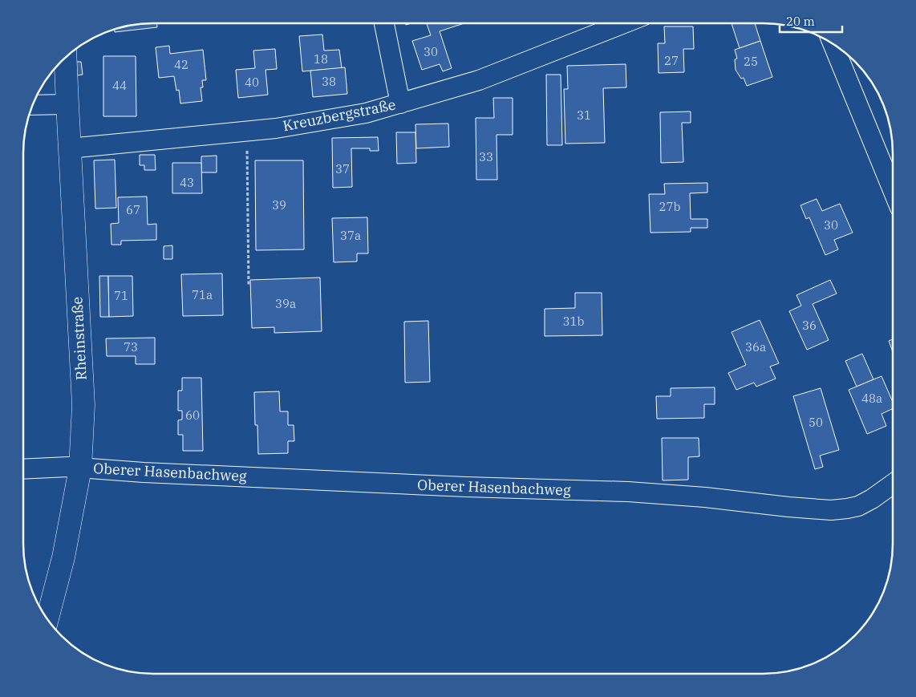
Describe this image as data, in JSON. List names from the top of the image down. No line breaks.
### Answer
{"streets":{"main road":["Rheinstraße"],"street":["Kreuzbergstraße","Oberer Hasenbachweg"]},"crossings":[["Kreuzbergstraße","Rheinstraße"],["Rheinstraße","Oberer Hasenbachweg"]],"house_numbers":["30","18","27","25","42","38","40","44","31","33","37","43","39","27b","67","30","37a","71a","71","39a","31b","36","73","36a","48a","60","50"],"scale_bar":"20 m"}
